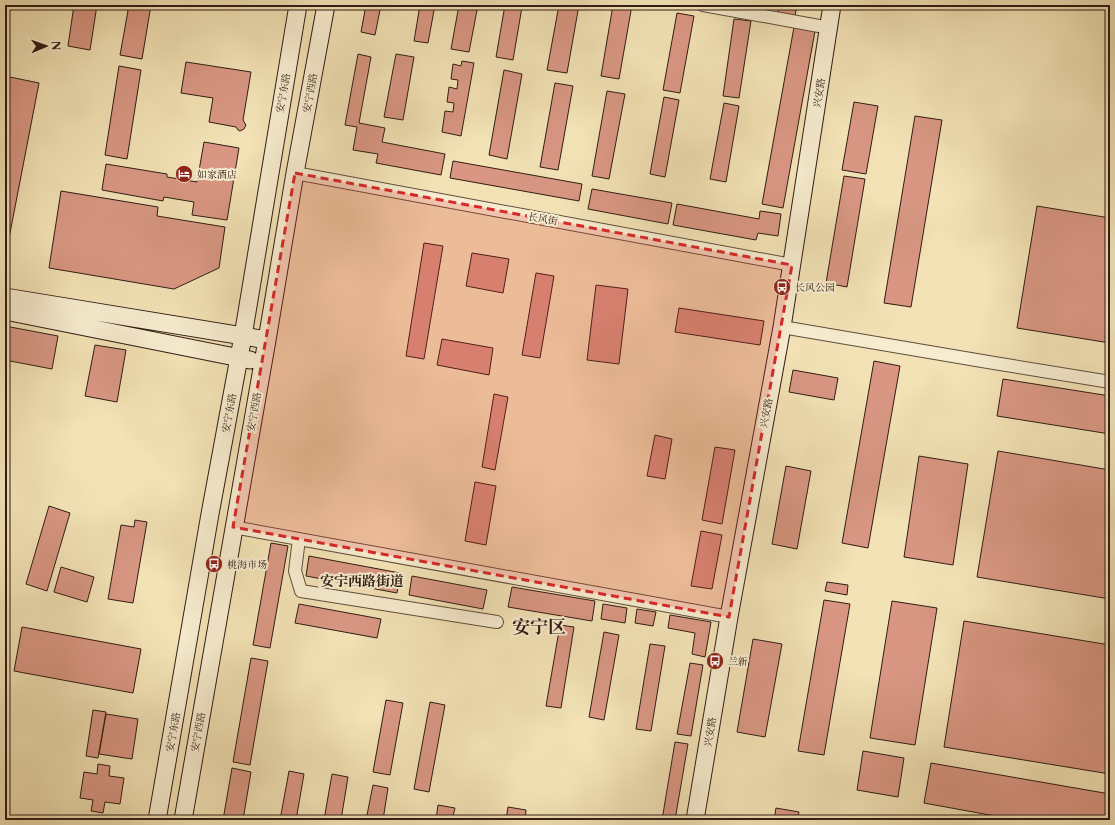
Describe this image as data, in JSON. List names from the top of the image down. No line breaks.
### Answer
{"streets":{"main road":["安宁东路","安宁西路","兴安路"],"street":["长风街"]},"crossings":[["安宁西路","长风街"],["兴安路","长风街"]],"districts":["安宁西路街道","安宁区"],"places":{"hotel":["如家酒店"],"bus stop":["长风公园","桃海市场","兰新"]},"north":"right"}
